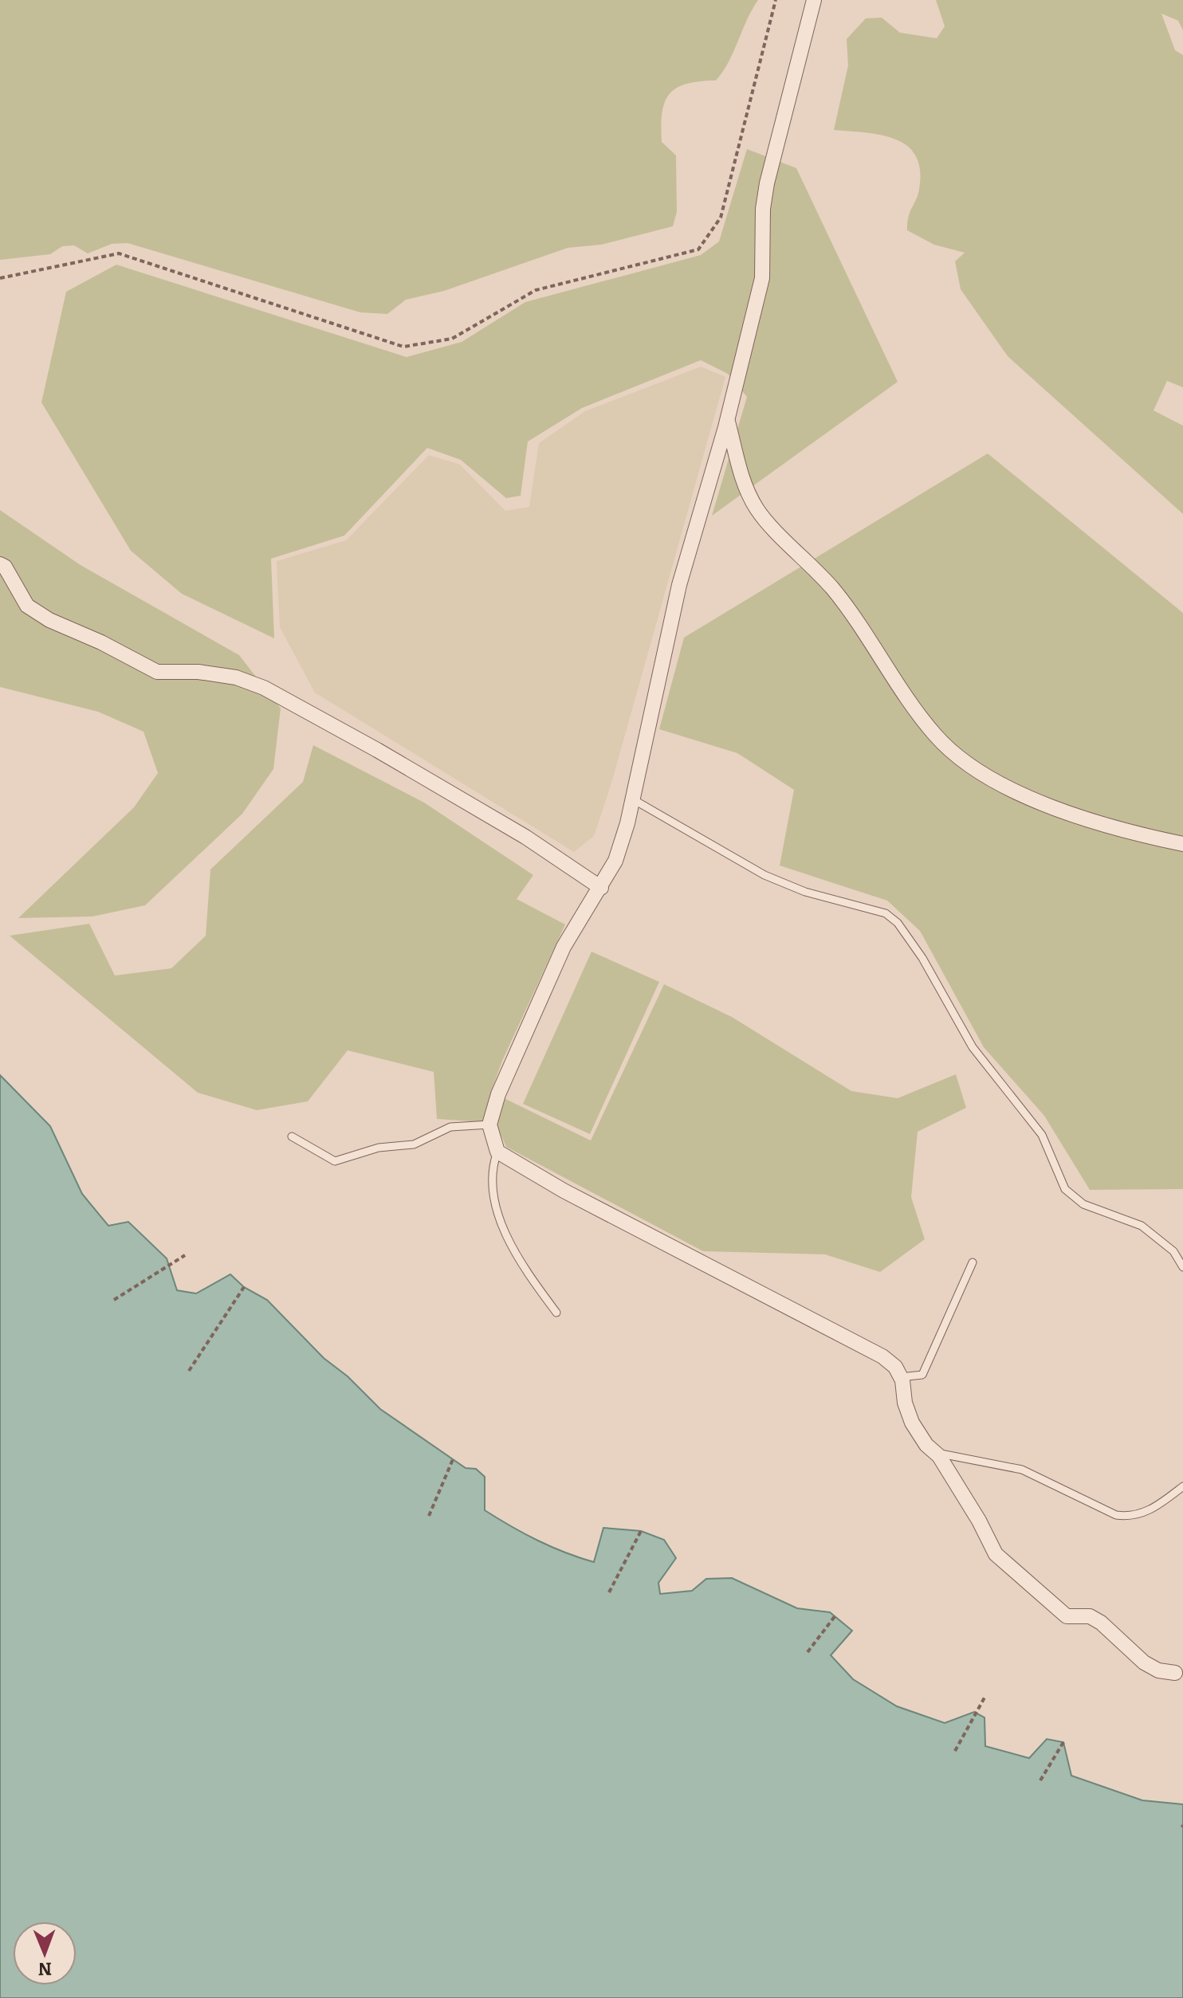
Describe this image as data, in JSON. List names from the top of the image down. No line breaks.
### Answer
{"north":"bottom"}
